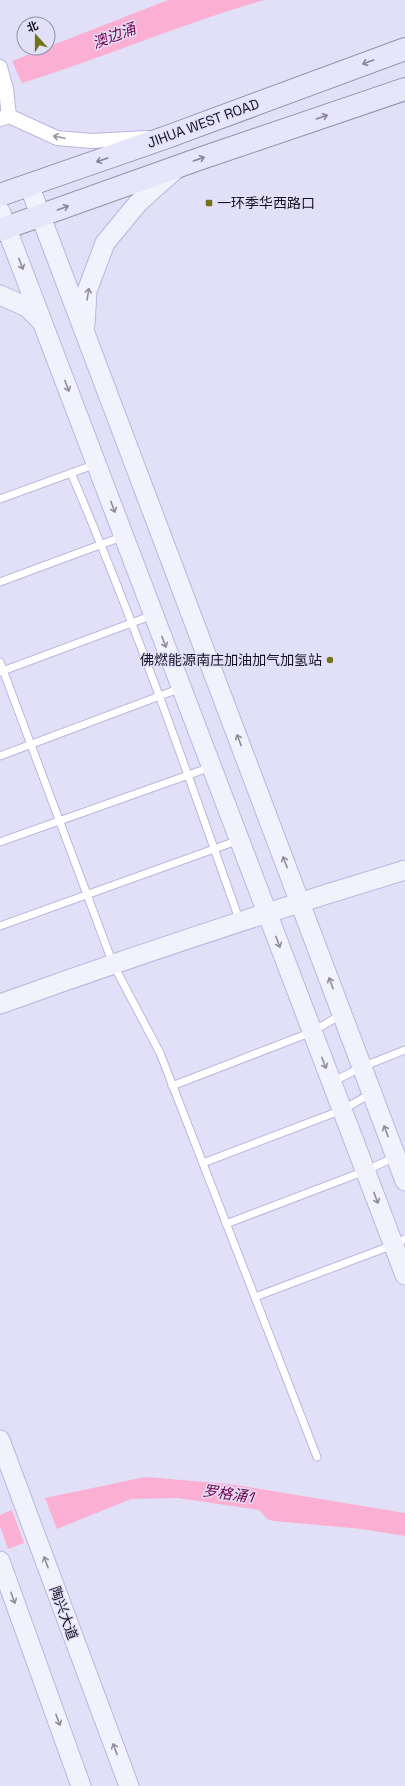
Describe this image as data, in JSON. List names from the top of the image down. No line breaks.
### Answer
{"streets":{"main road":["JIHUA WEST ROAD"],"street":["陶兴大道"]},"water":["澳边涌","罗格涌1"],"places":{"transit":["一环季华西路口"],"other":["佛燃能源南庄加油加气加氢站"]},"north":"top"}
